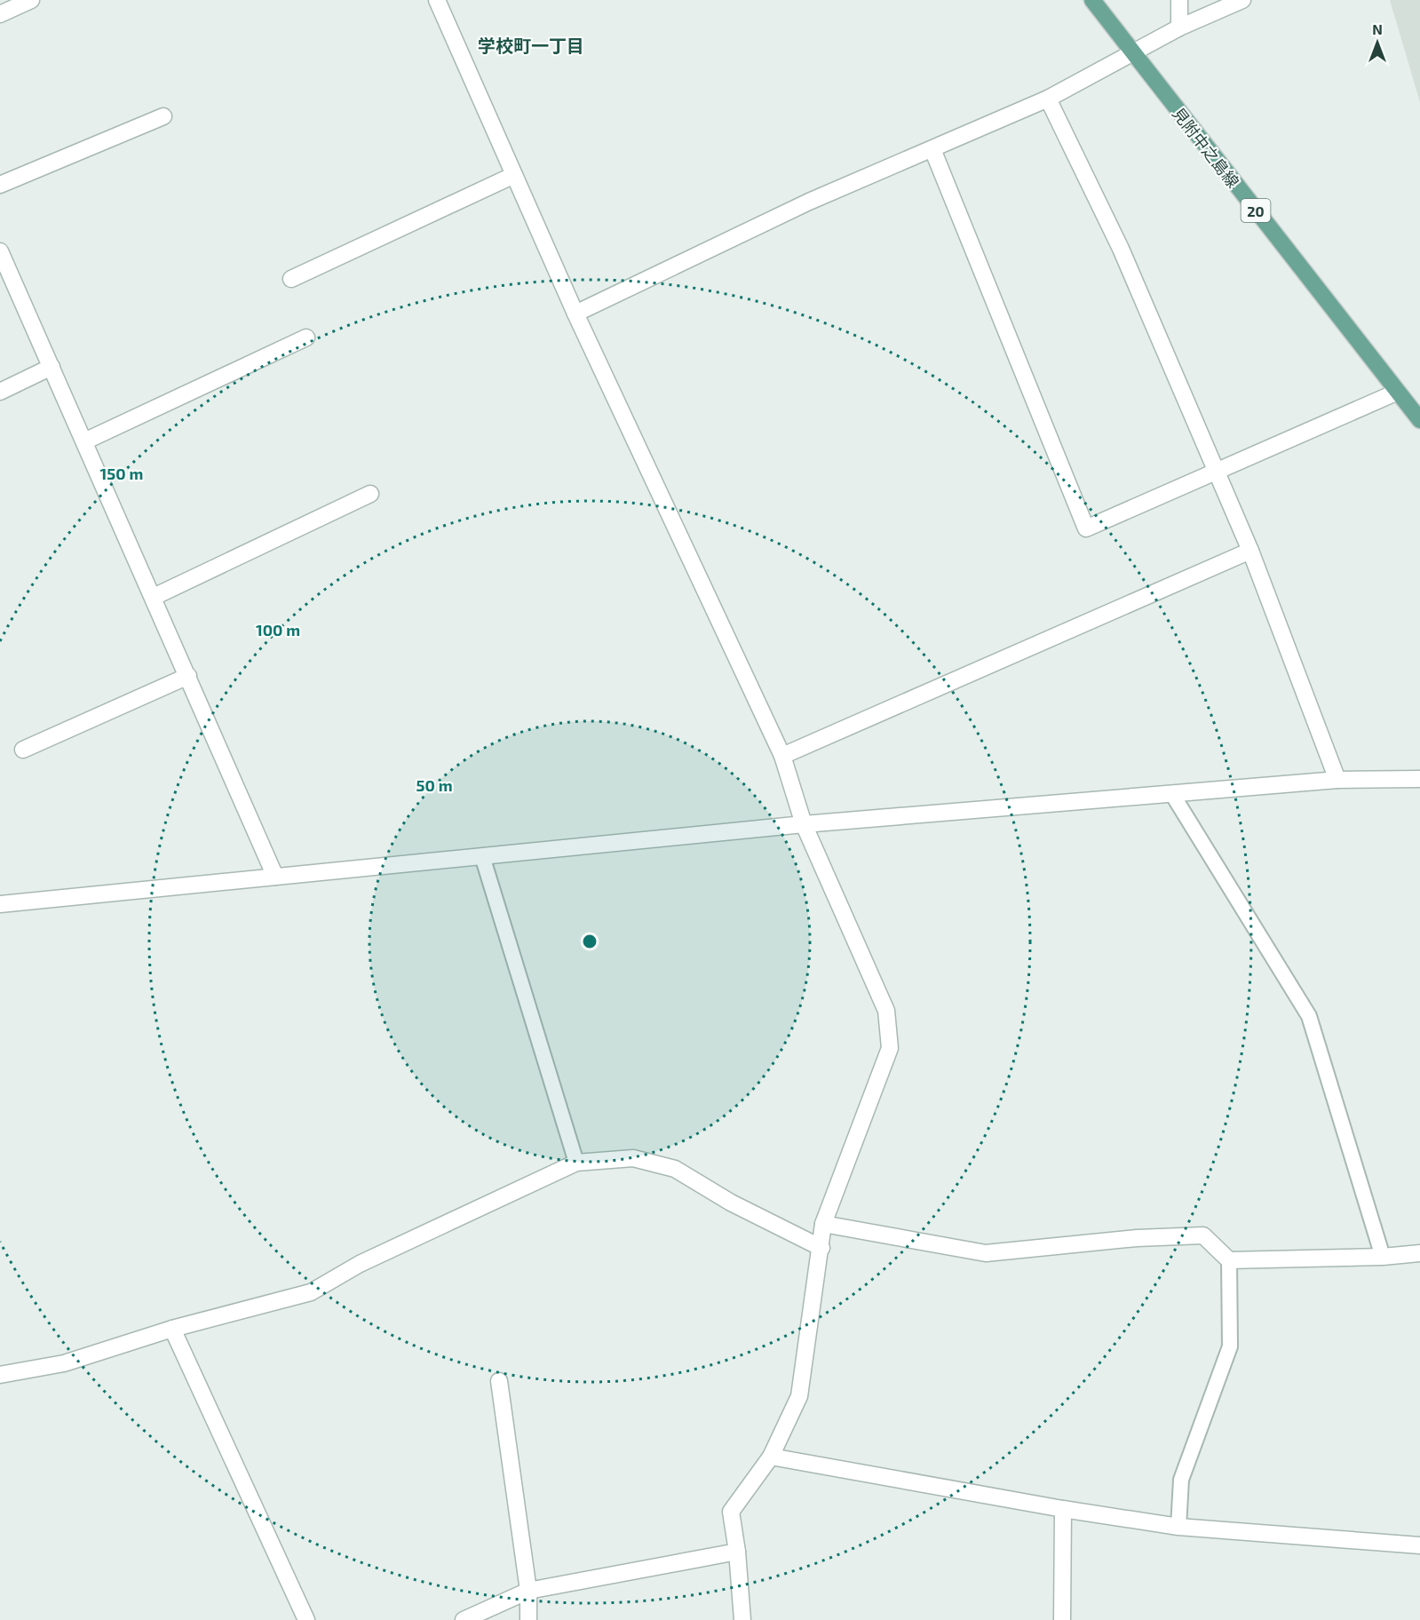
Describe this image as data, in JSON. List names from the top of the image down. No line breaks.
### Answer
{"streets":{"main road":["見附中之島線","20"]},"districts":["学校町一丁目"],"north":"top","rings":["150 m","100 m","50 m"]}
